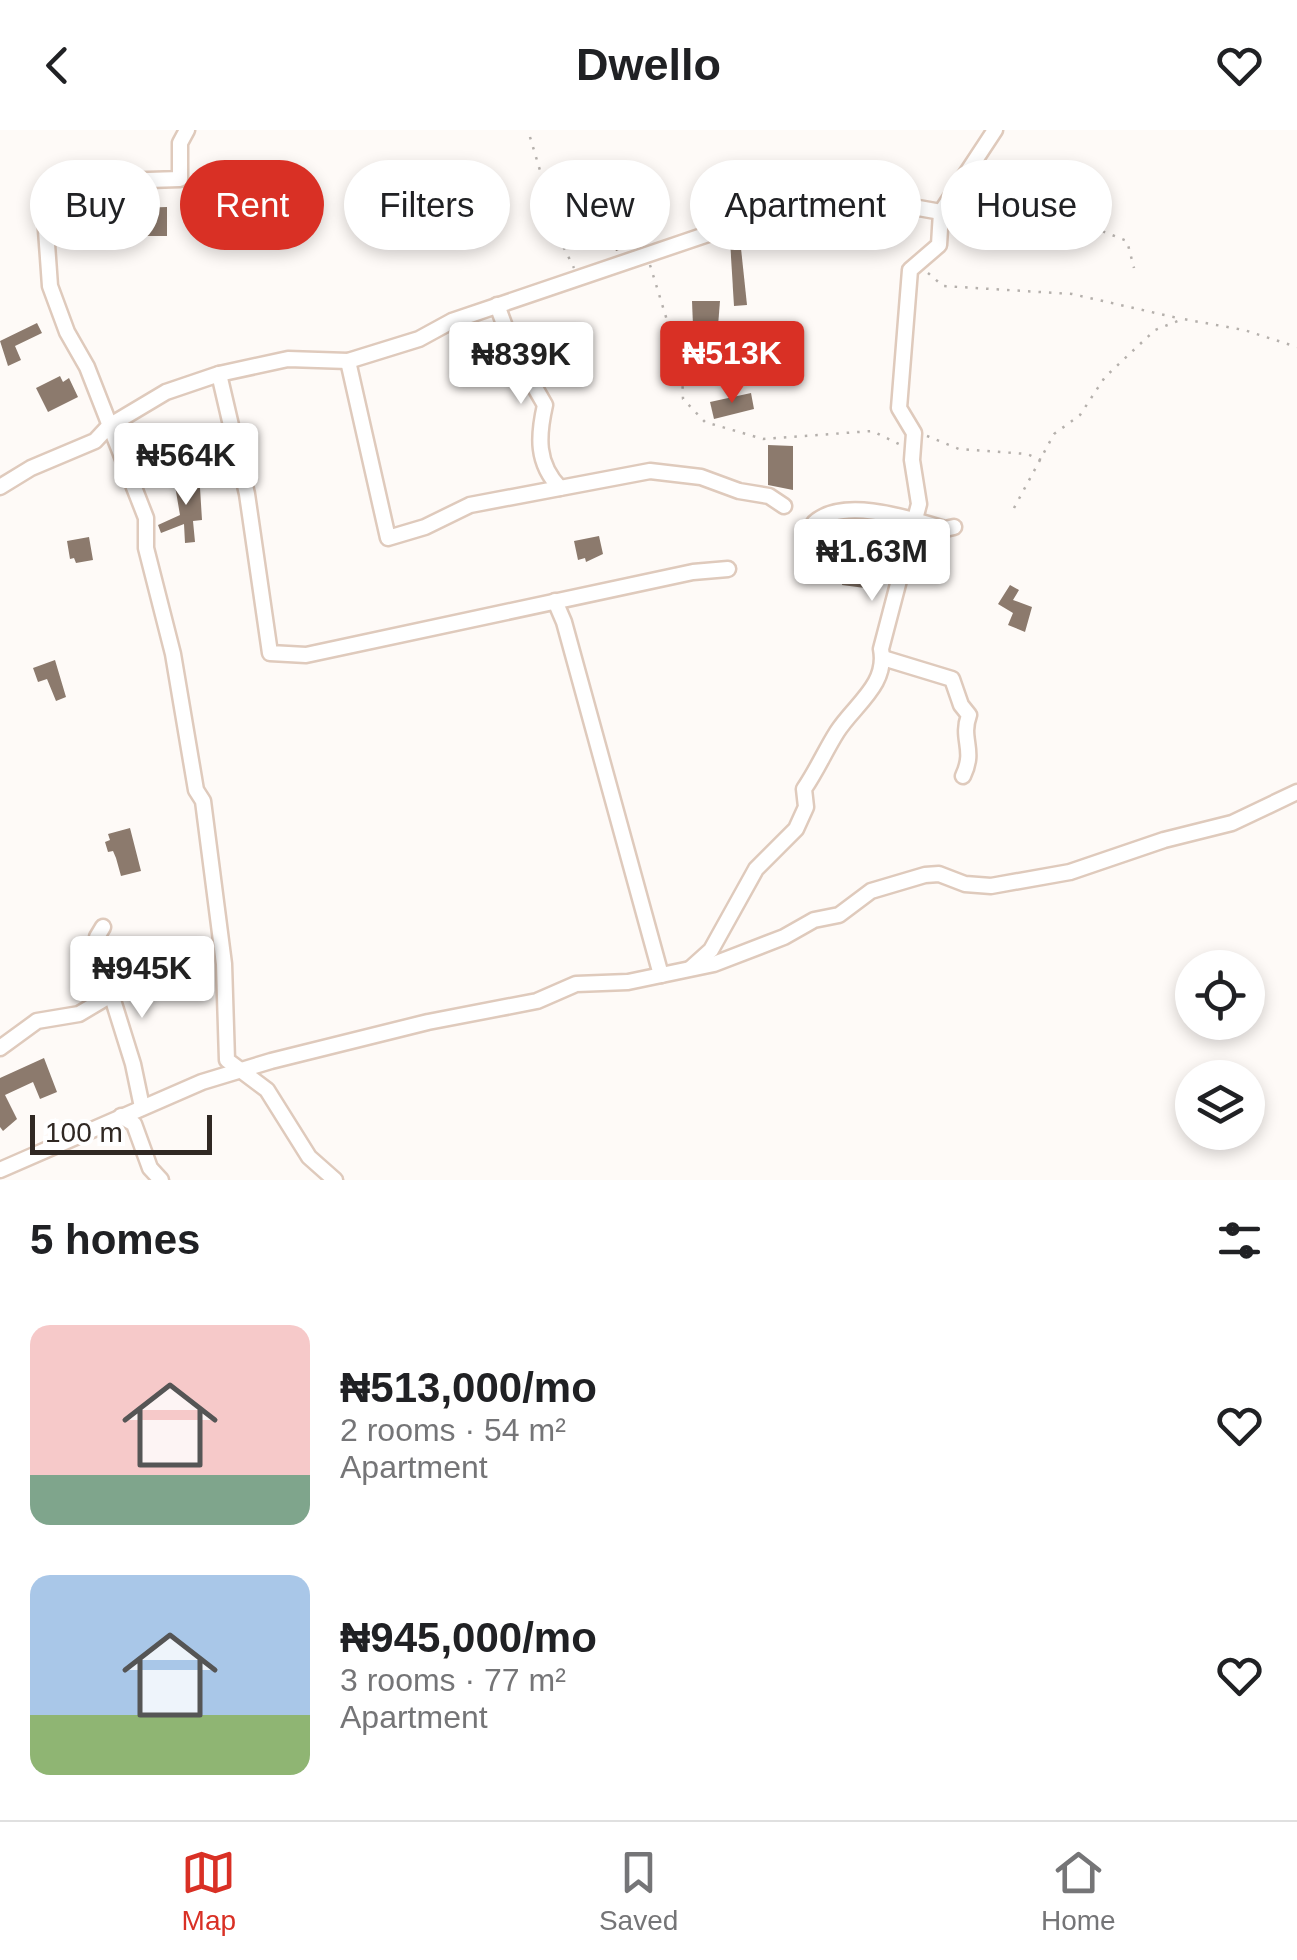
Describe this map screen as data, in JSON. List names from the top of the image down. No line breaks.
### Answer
{"scale_bar":"100 m","page":{"header":"Dwello","chip":["Buy","Rent","Filters","New","Apartment","House"],"price":["₦513K","₦839K","₦564K","₦1.63M","₦945K"],"scale":"100 m","heading":"5 homes","list":[{"name":"₦513,000/mo","note":"2 rooms · 54 m² · Apartment"},{"name":"₦945,000/mo","note":"3 rooms · 77 m² · Apartment"}],"tabs":["Map","Saved","Home"]}}
